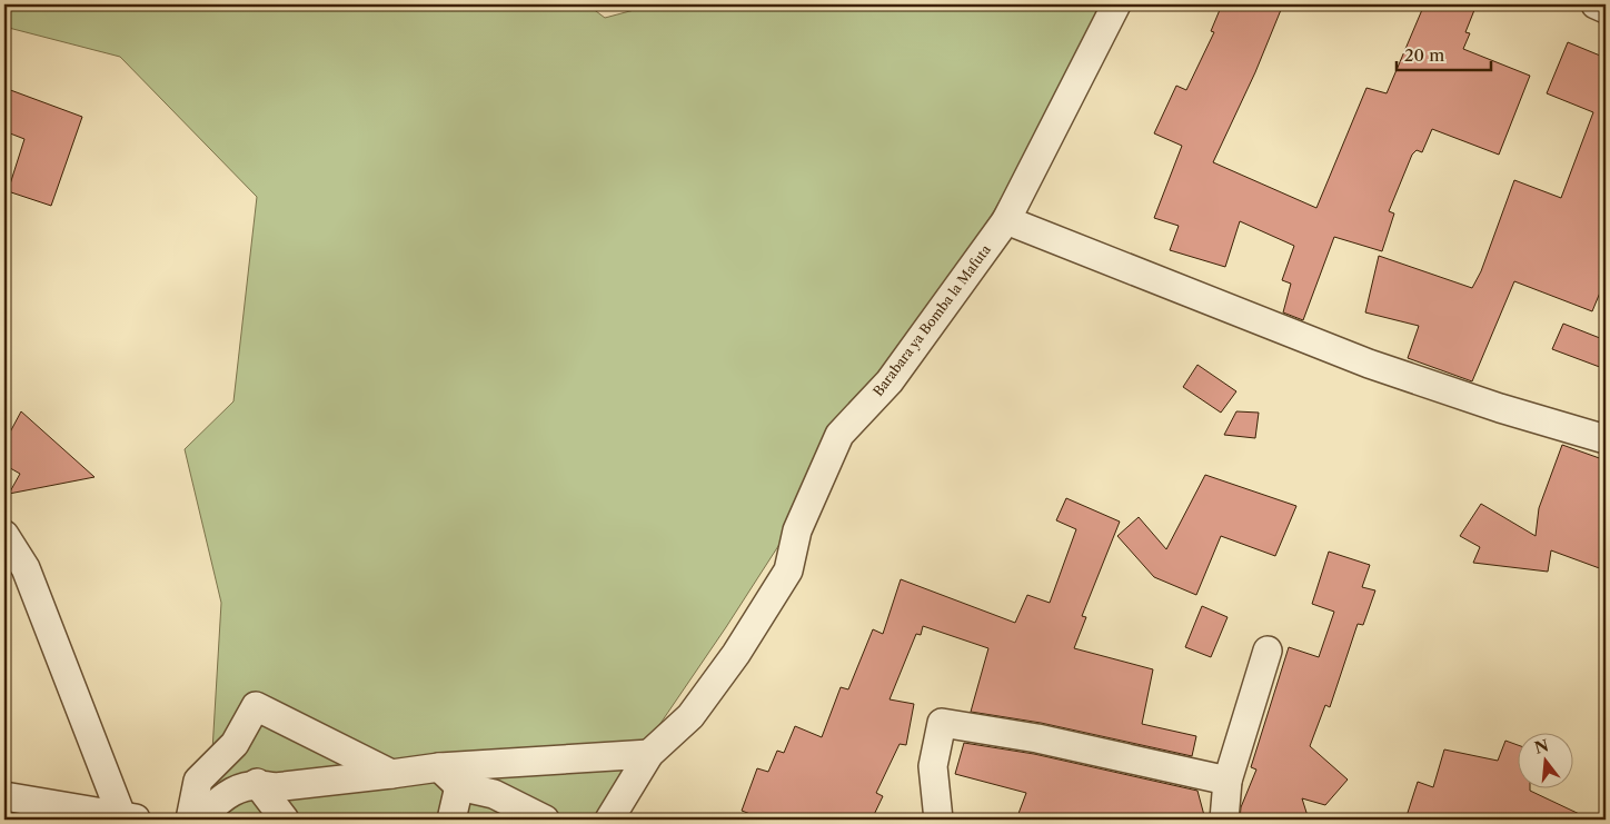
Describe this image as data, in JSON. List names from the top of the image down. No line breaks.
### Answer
{"streets":{"street":["Barabara ya Bomba la Mafuta"]},"scale_bar":"20 m","north":"top"}
